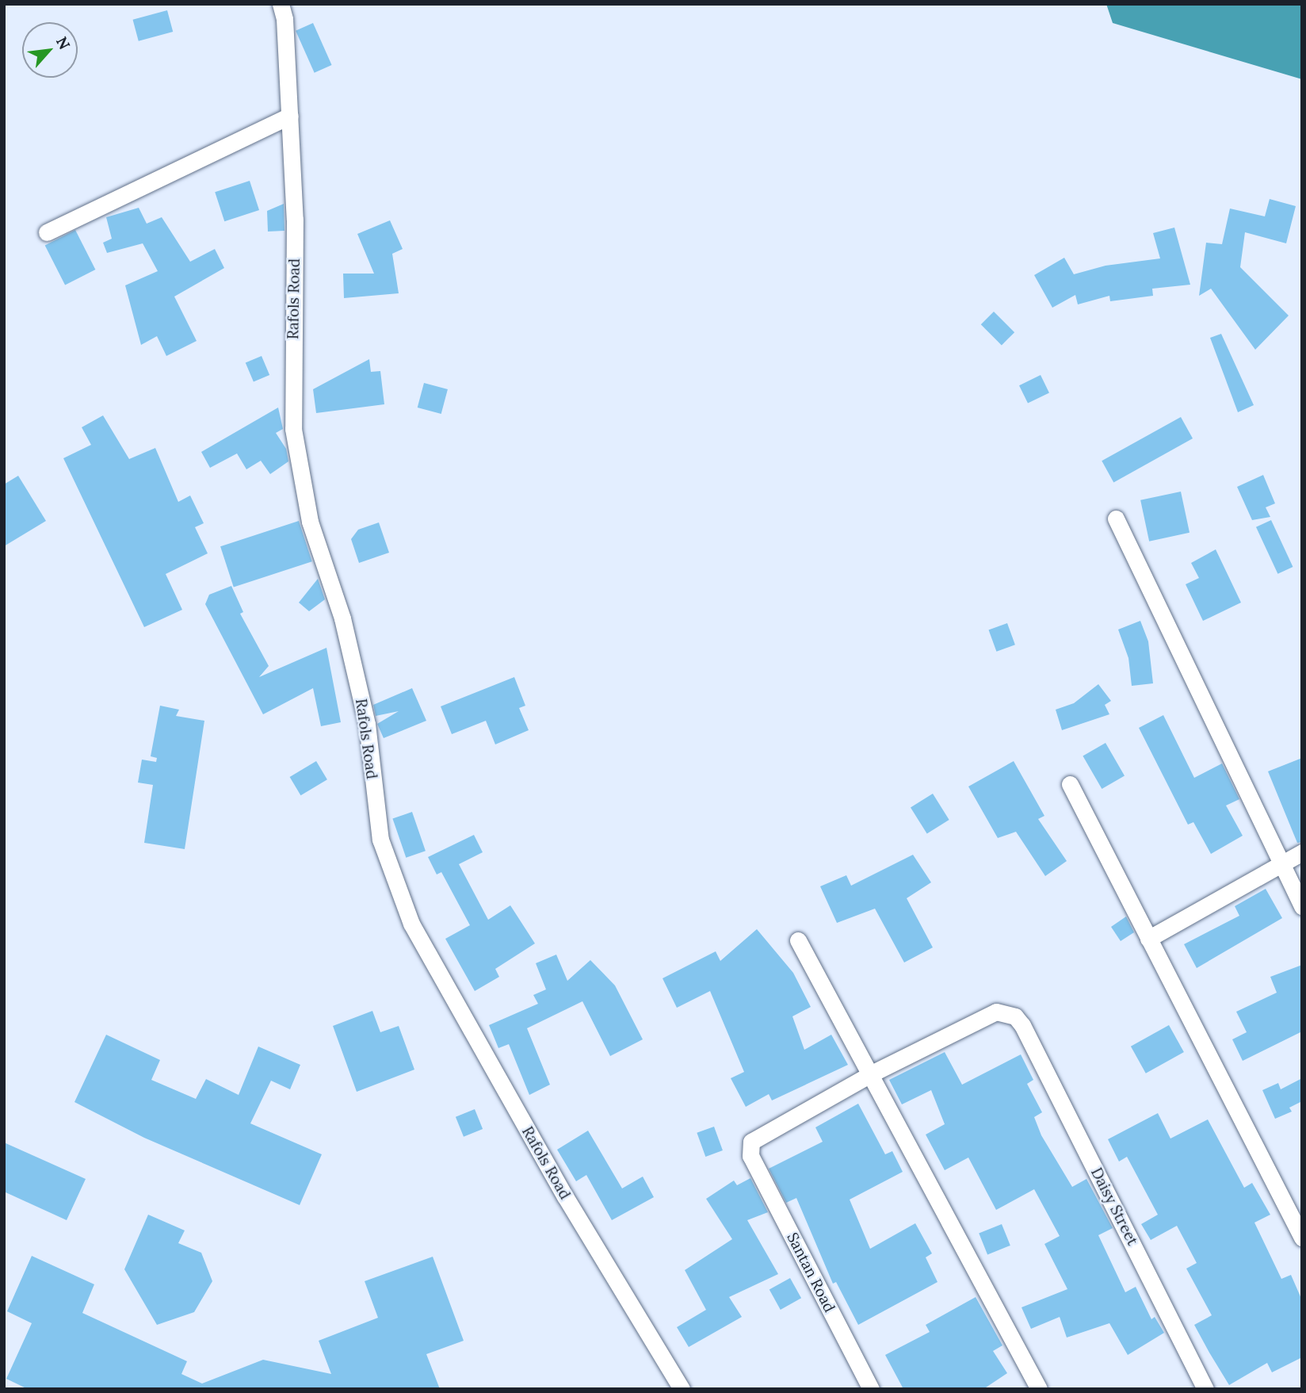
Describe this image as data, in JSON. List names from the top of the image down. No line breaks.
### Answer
{"streets":{"street":["Rafols Road","Daisy Street","Santan Road"]},"crossings":[["Daisy Street","Santan Road"]],"north":"top right"}
